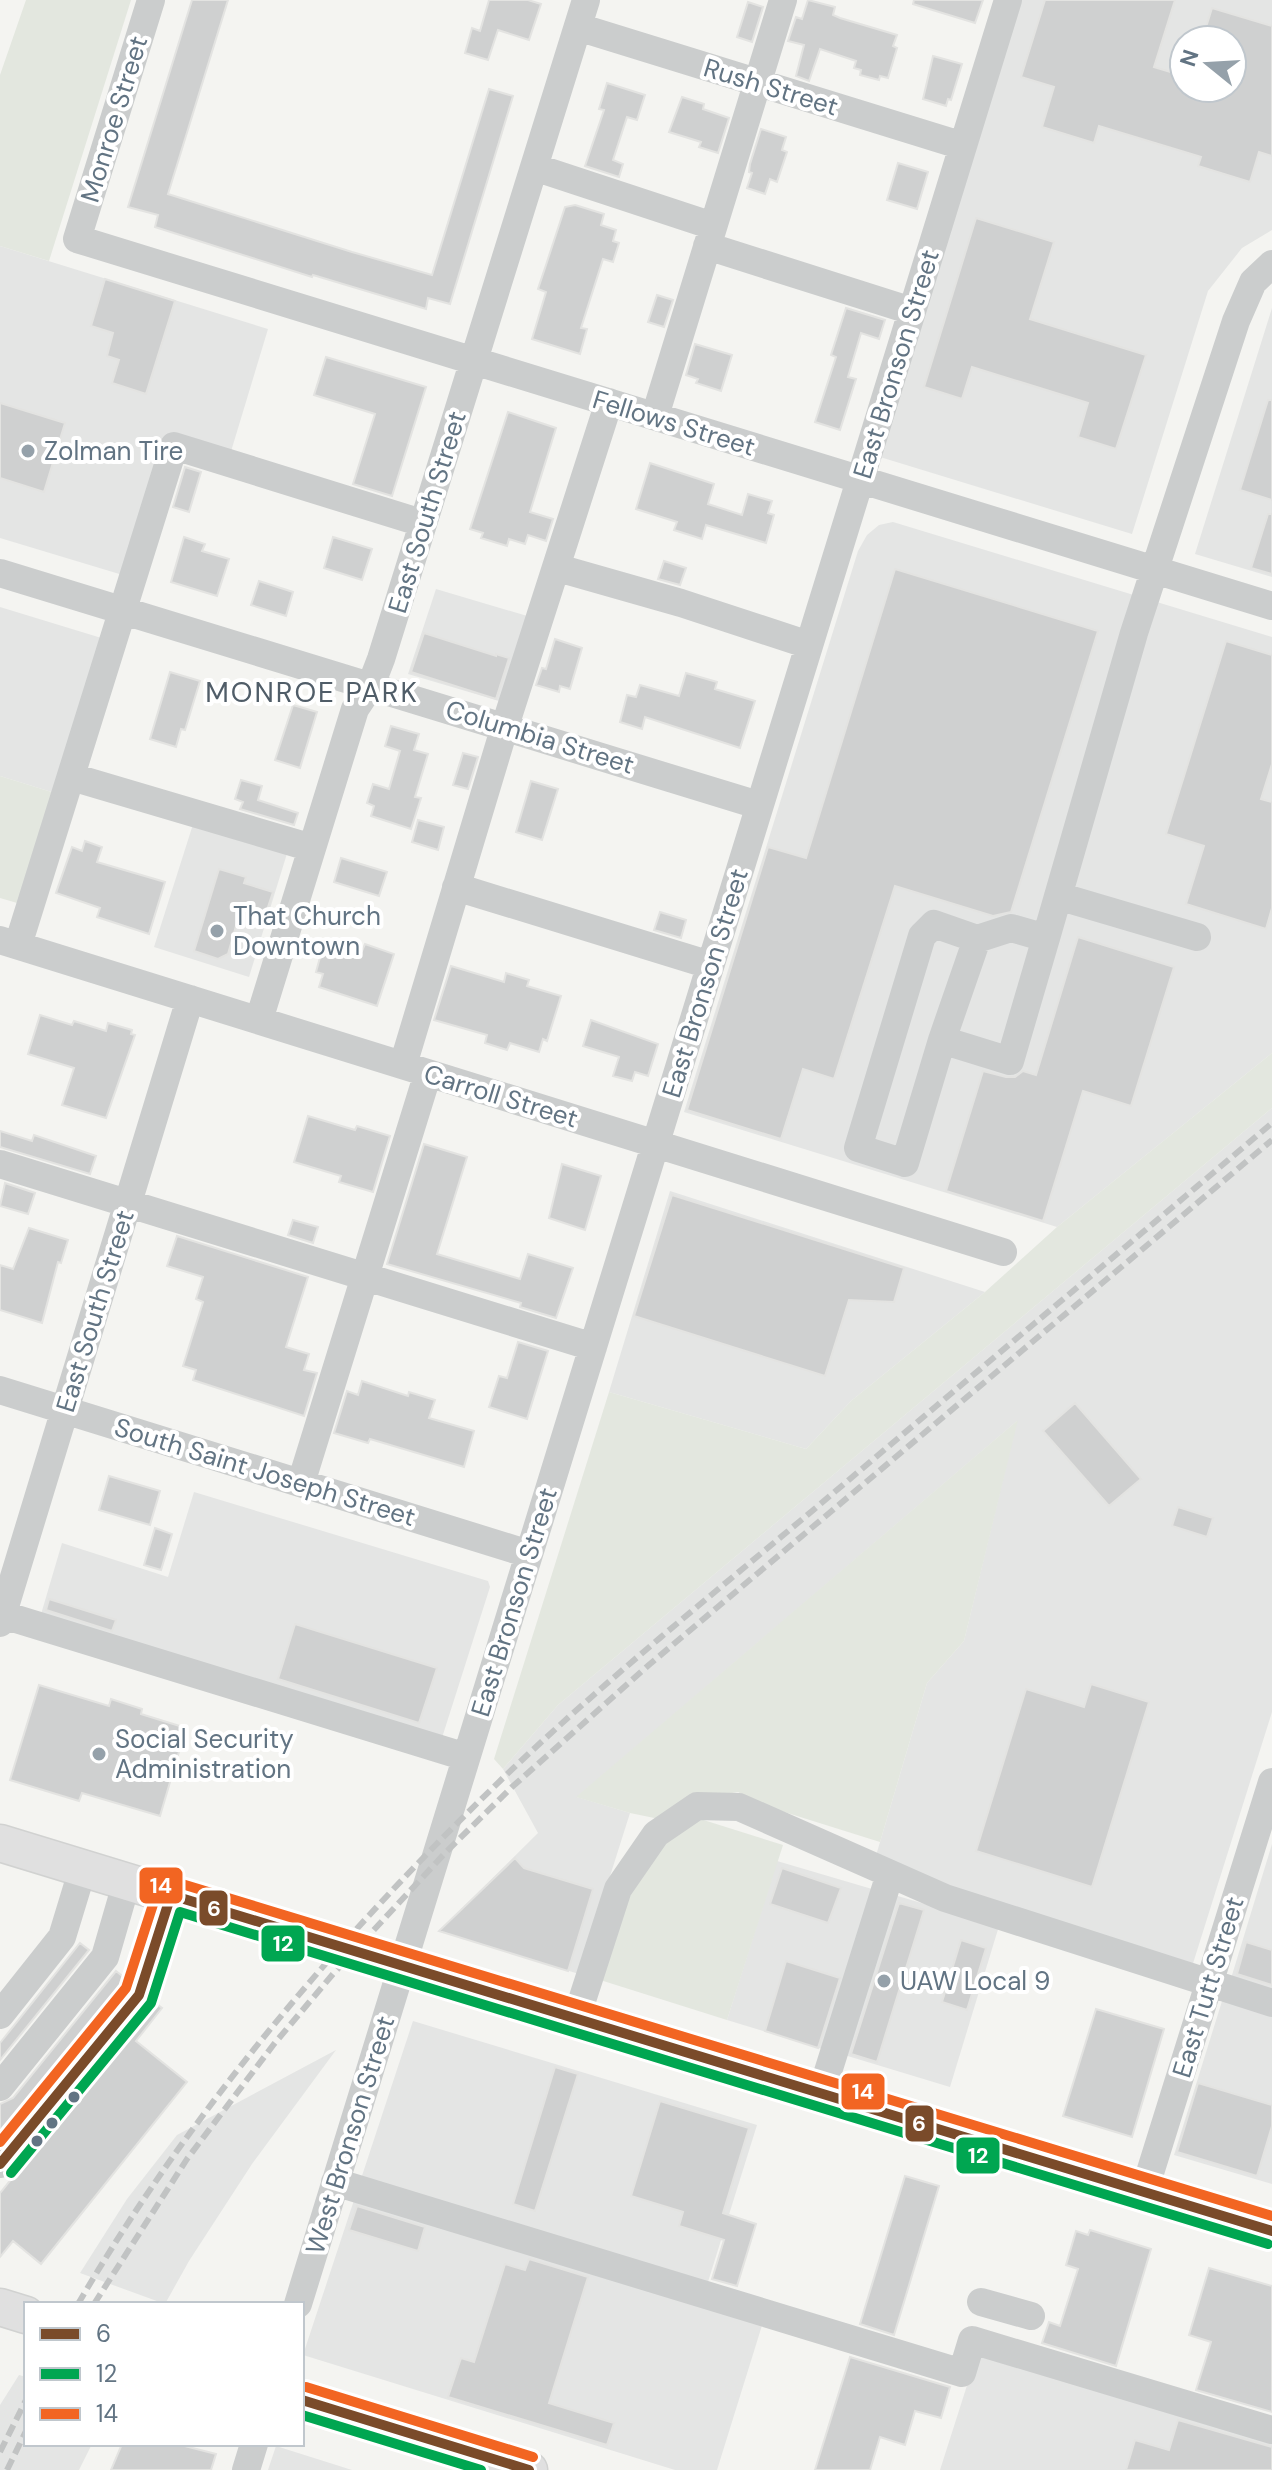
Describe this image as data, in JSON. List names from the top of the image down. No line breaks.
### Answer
{"streets":{"street":["Rush Street","Monroe Street","East Bronson Street","Fellows Street","East South Street","Columbia Street","Carroll Street","South Saint Joseph Street","East Tutt Street","West Bronson Street"]},"crossings":[["Rush Street","East Bronson Street"],["Rush Street","East South Street"],["Monroe Street","Fellows Street"],["East Bronson Street","Fellows Street"],["East Bronson Street","Columbia Street"],["East Bronson Street","Carroll Street"],["East Bronson Street","South Saint Joseph Street"],["East Bronson Street","West Bronson Street"],["Fellows Street","East South Street"],["East South Street","Columbia Street"],["East South Street","Carroll Street"],["East South Street","South Saint Joseph Street"]],"districts":["MONROE PARK"],"places":["Zolman Tire","That Church Downtown","Social Security Administration","UAW Local 9"],"lines":["transit line 14","transit line 6","transit line 12"],"legend":["6","12","14"],"north":"left"}
